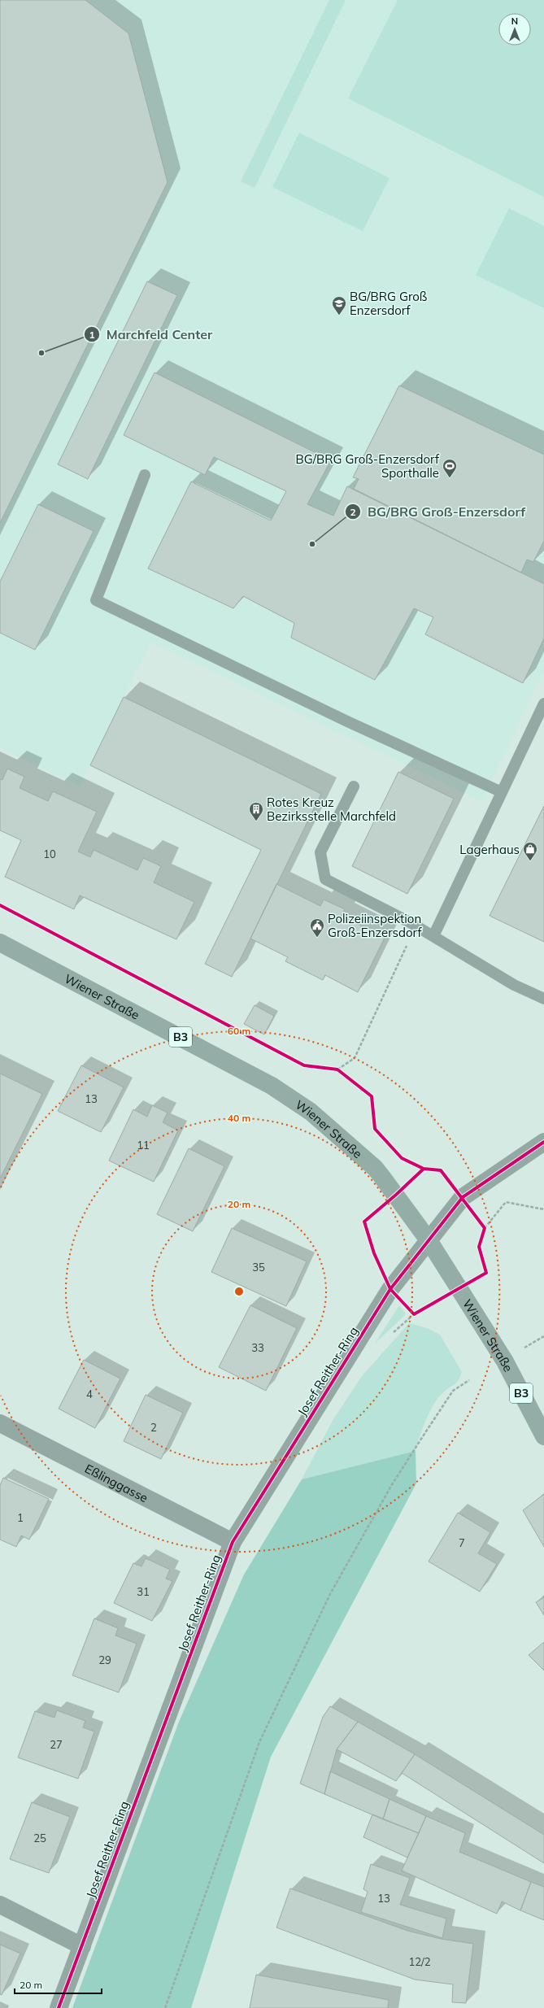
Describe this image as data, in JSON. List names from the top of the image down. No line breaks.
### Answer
{"streets":{"main road":["Wiener Straße","B3"],"street":["Josef Reither-Ring","Eßlinggasse"]},"crossings":[["Wiener Straße","Josef Reither-Ring"],["Josef Reither-Ring","Eßlinggasse"]],"places":{"school or university":["BG/BRG Groß Enzersdorf"],"other":["Marchfeld Center","BG/BRG Groß-Enzersdorf"],"sports":["BG/BRG Groß-Enzersdorf Sporthalle"],"building":["Rotes Kreuz Bezirksstelle Marchfeld"],"shop":["Lagerhaus"],"public building":["Polizeiinspektion Groß-Enzersdorf"]},"house_numbers":["10","13","11","35","33","4","2","1","7","31","29","27","25","13","12/2"],"scale_bar":"20 m","north":"top","rings":["60 m","40 m","20 m"]}
